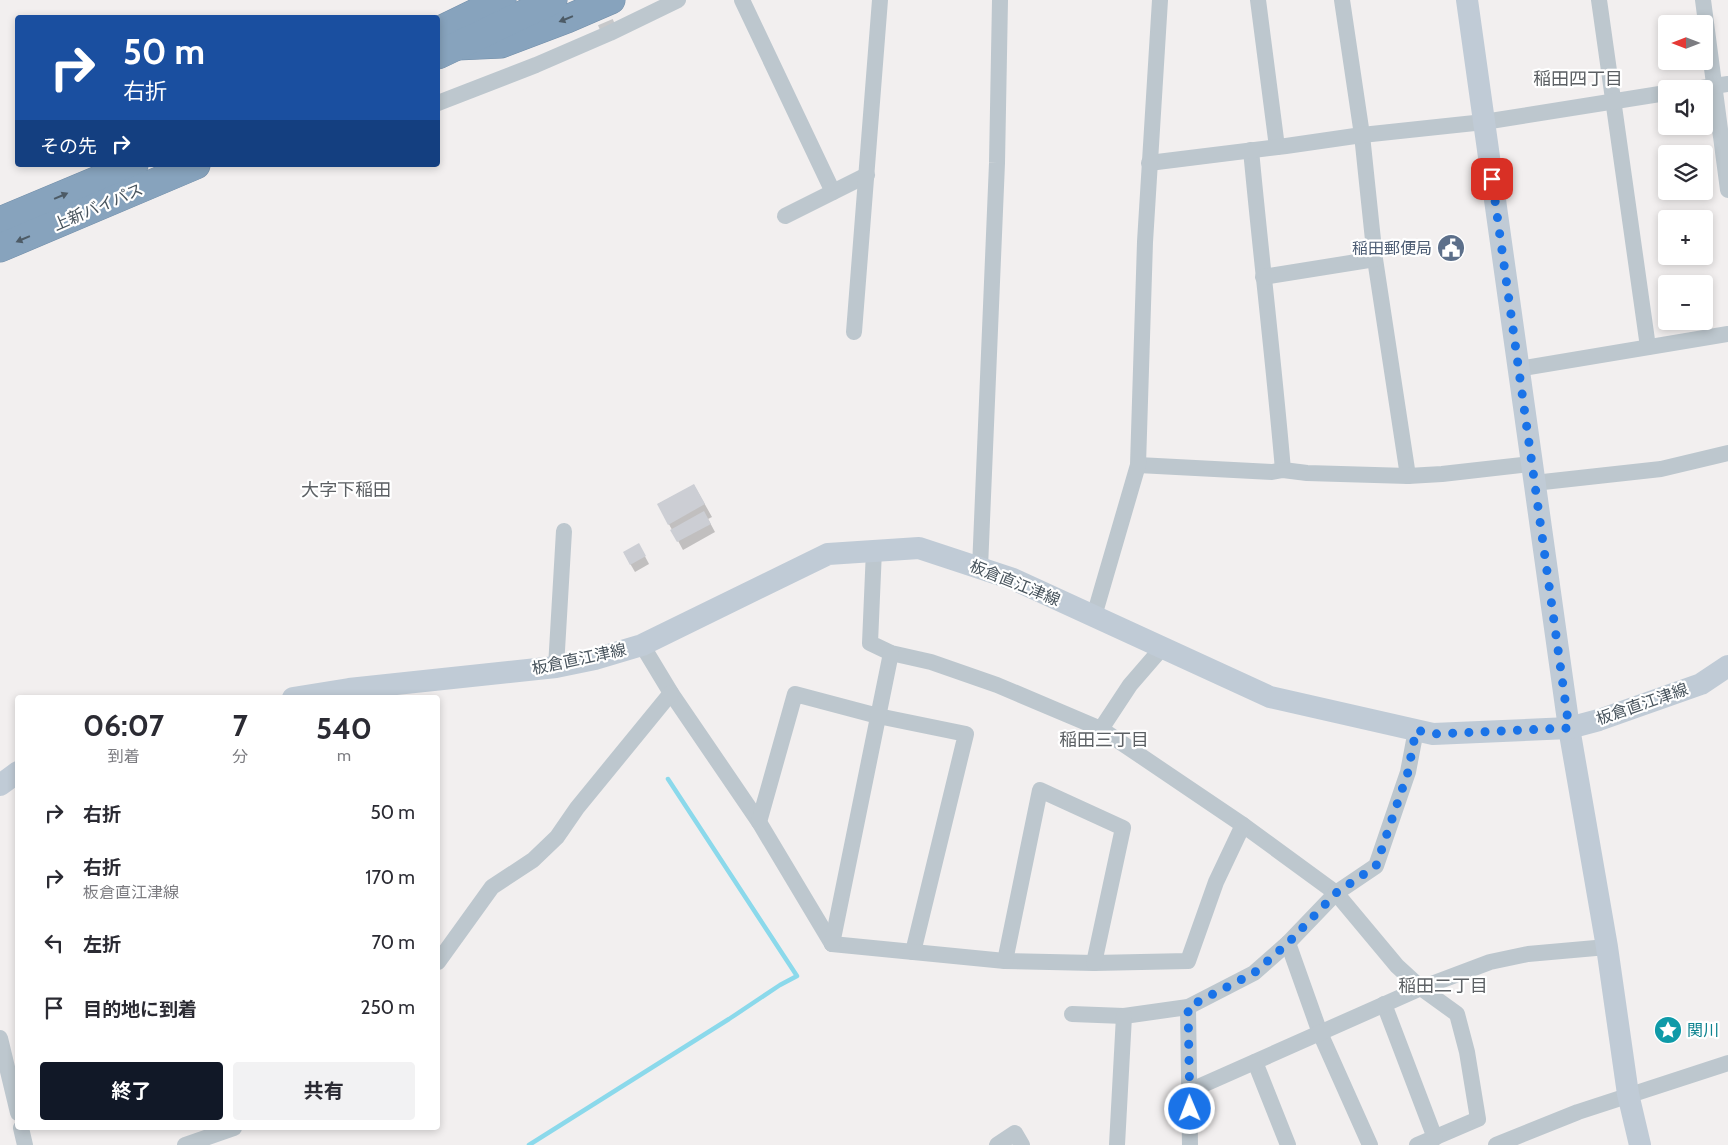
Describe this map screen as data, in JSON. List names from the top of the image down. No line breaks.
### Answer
{"streets":{"highway":["上新バイパス"],"main road":["板倉直江津線"]},"districts":["稲田四丁目","大字下稲田","稲田三丁目","稲田二丁目"],"places":{"public building":["稲田郵便局"],"place":["関川"]},"north":"left","page":{"map_buttons":["+","−"],"turn":["50 m","右折"],"then":"その先","eta":["06:07","到着","7","分","540","m"],"list":[{"name":"右折","value":"50 m"},{"name":"右折","note":"板倉直江津線","value":"170 m"},{"name":"左折","value":"70 m"},{"name":"目的地に到着","value":"250 m"}],"buttons":["終了","共有"]}}
